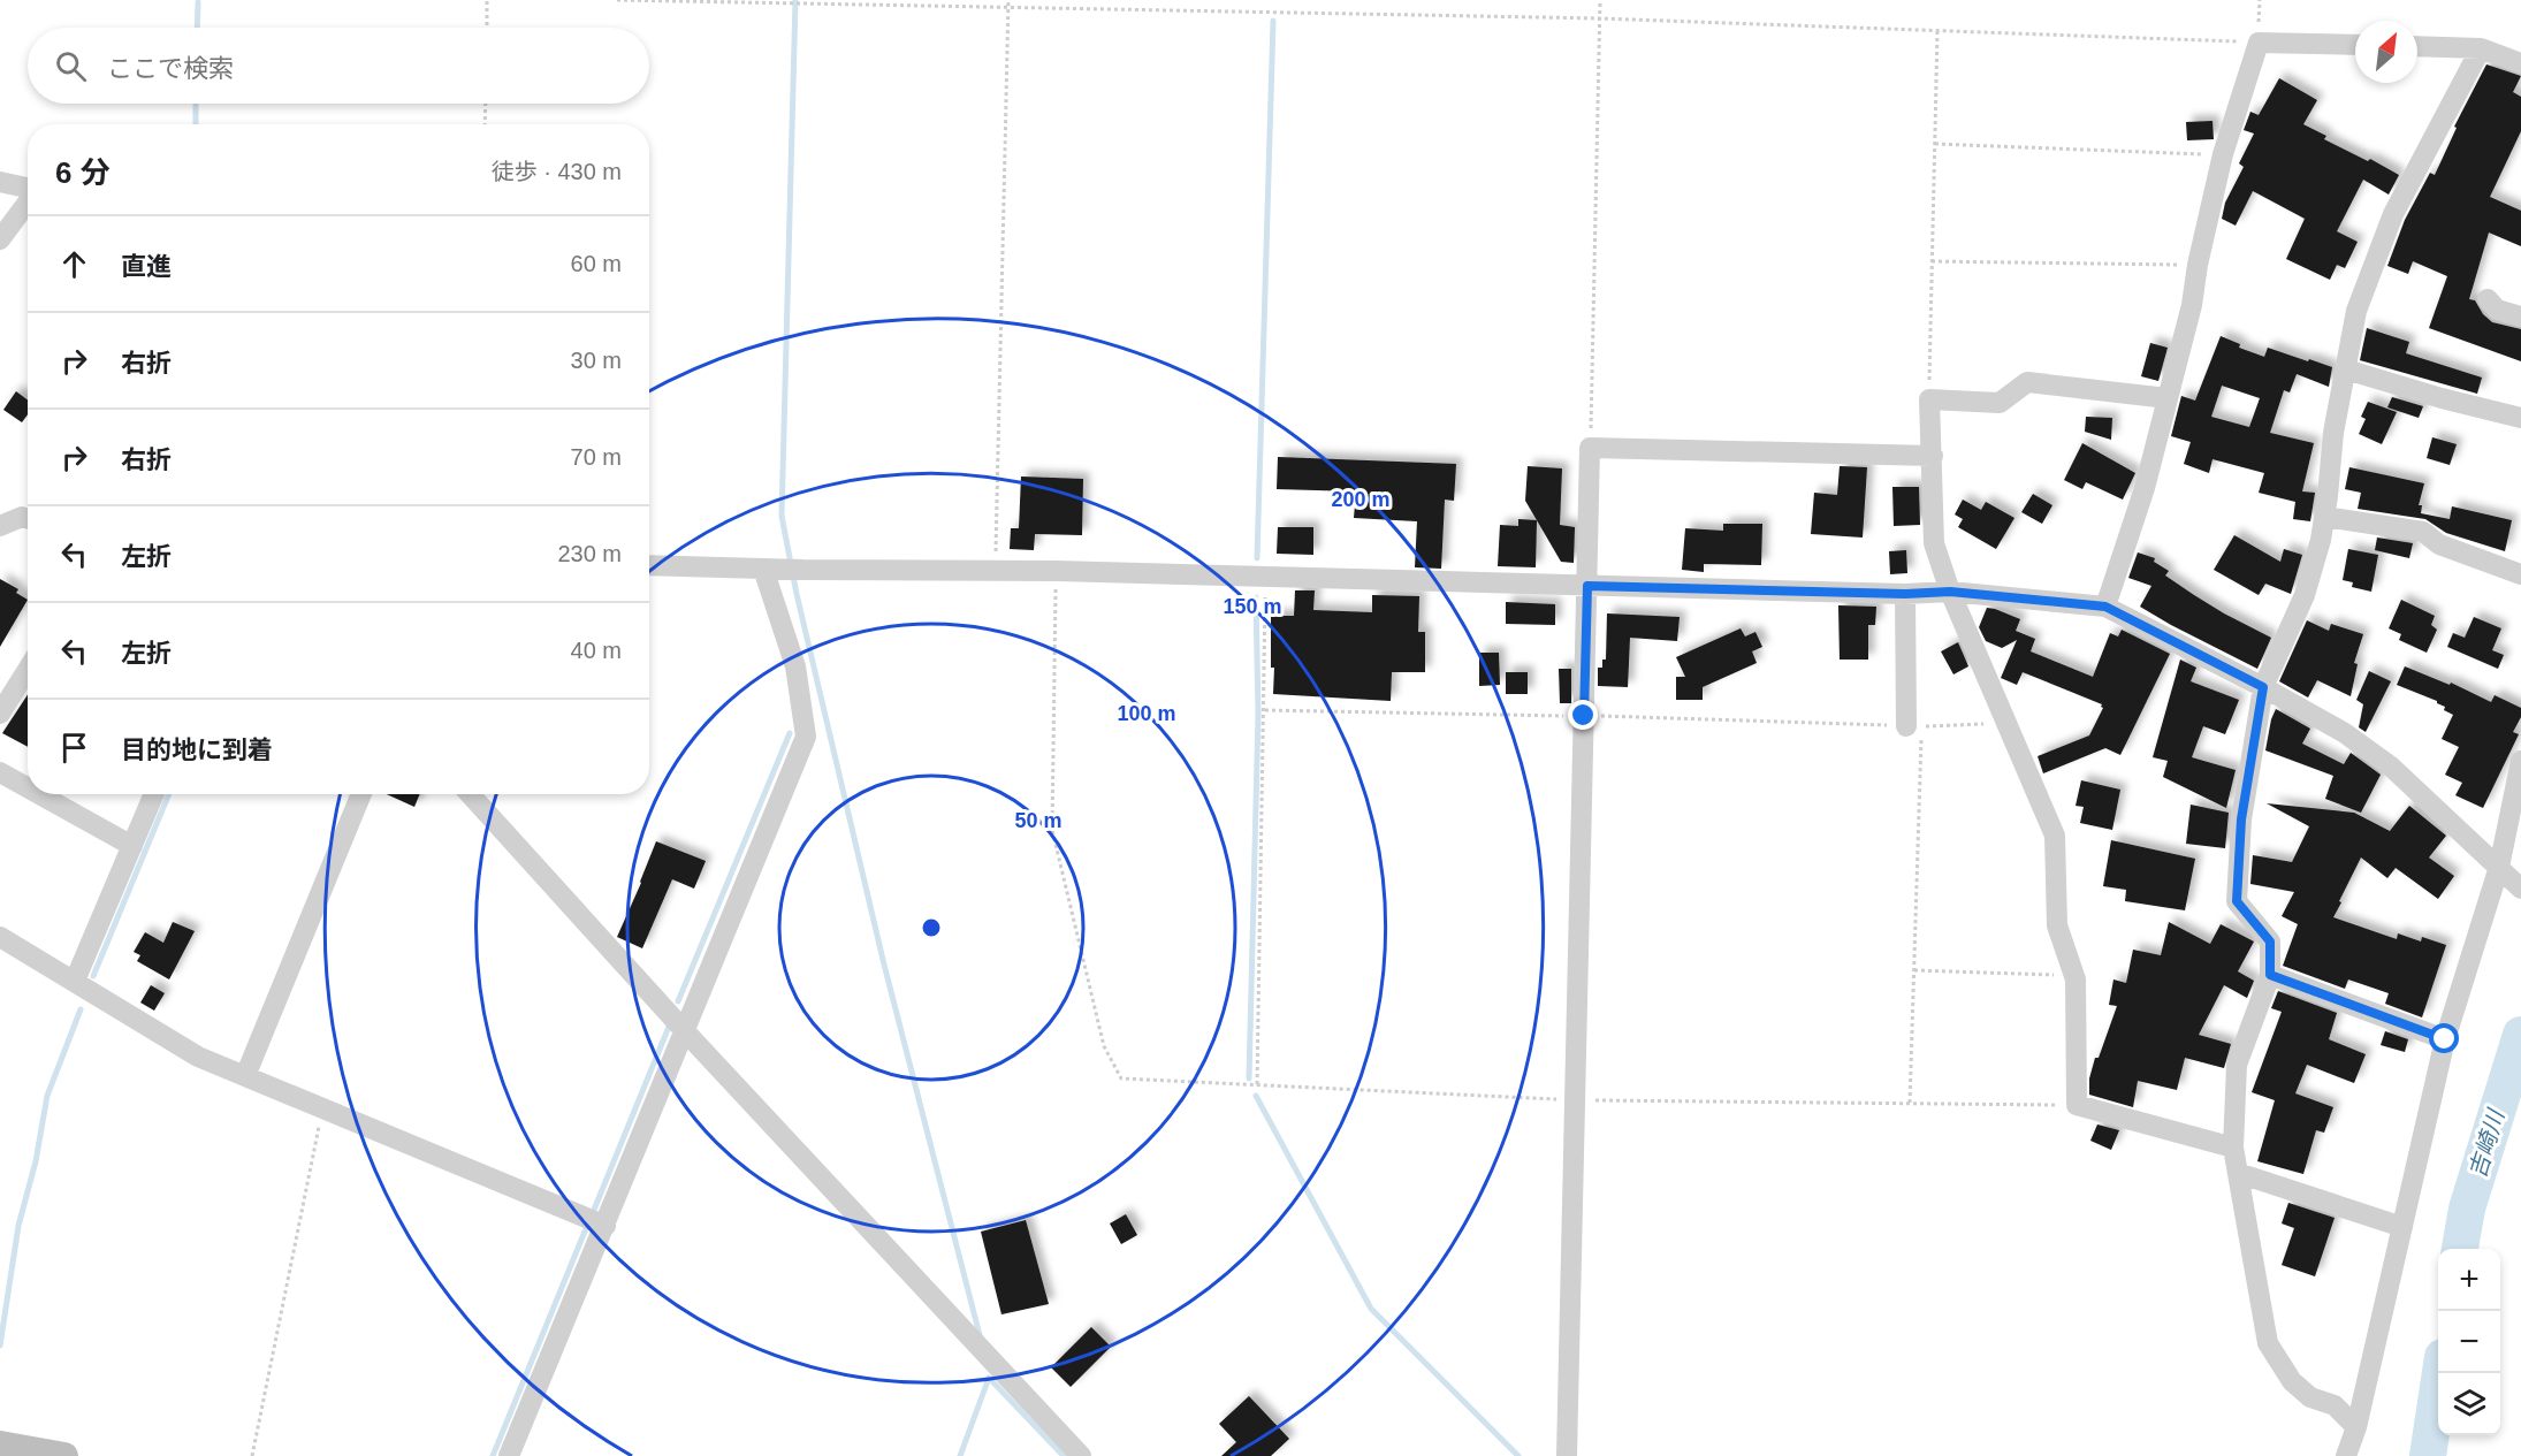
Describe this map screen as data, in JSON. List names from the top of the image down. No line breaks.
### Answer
{"water":["吉崎川"],"north":"top right","page":{"search":"ここで検索","heading":["6 分","徒歩 · 430 m"],"list":[["直進","60 m"],["右折","30 m"],["右折","70 m"],["左折","230 m"],["左折","40 m"],"目的地に到着"],"map_buttons":["+","−"]},"rings":["200 m","150 m","100 m","50 m"]}
